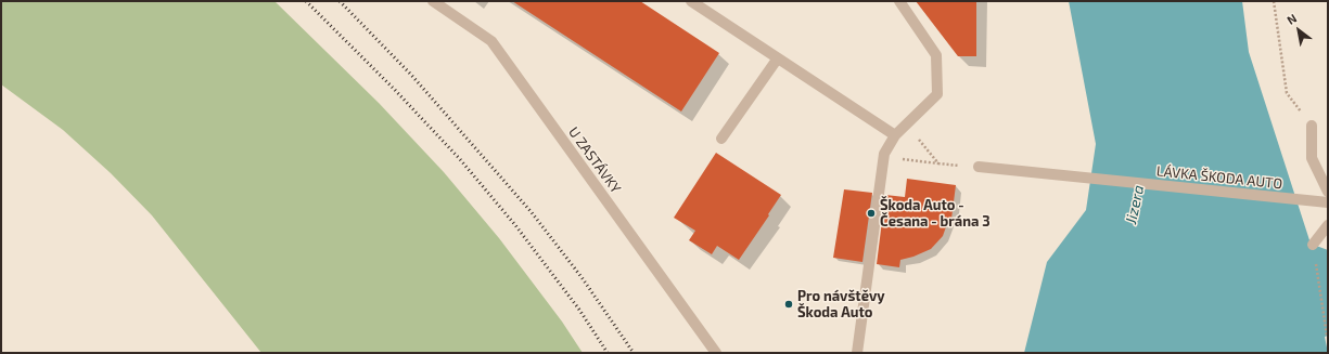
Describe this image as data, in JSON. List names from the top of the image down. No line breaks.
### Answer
{"streets":{"street":["U ZASTÁVKY","LÁVKA ŠKODA AUTO"]},"water":["Jizera"],"places":["Škoda Auto - Česana - brána 3","Pro návštěvy Škoda Auto"],"north":"top left"}
